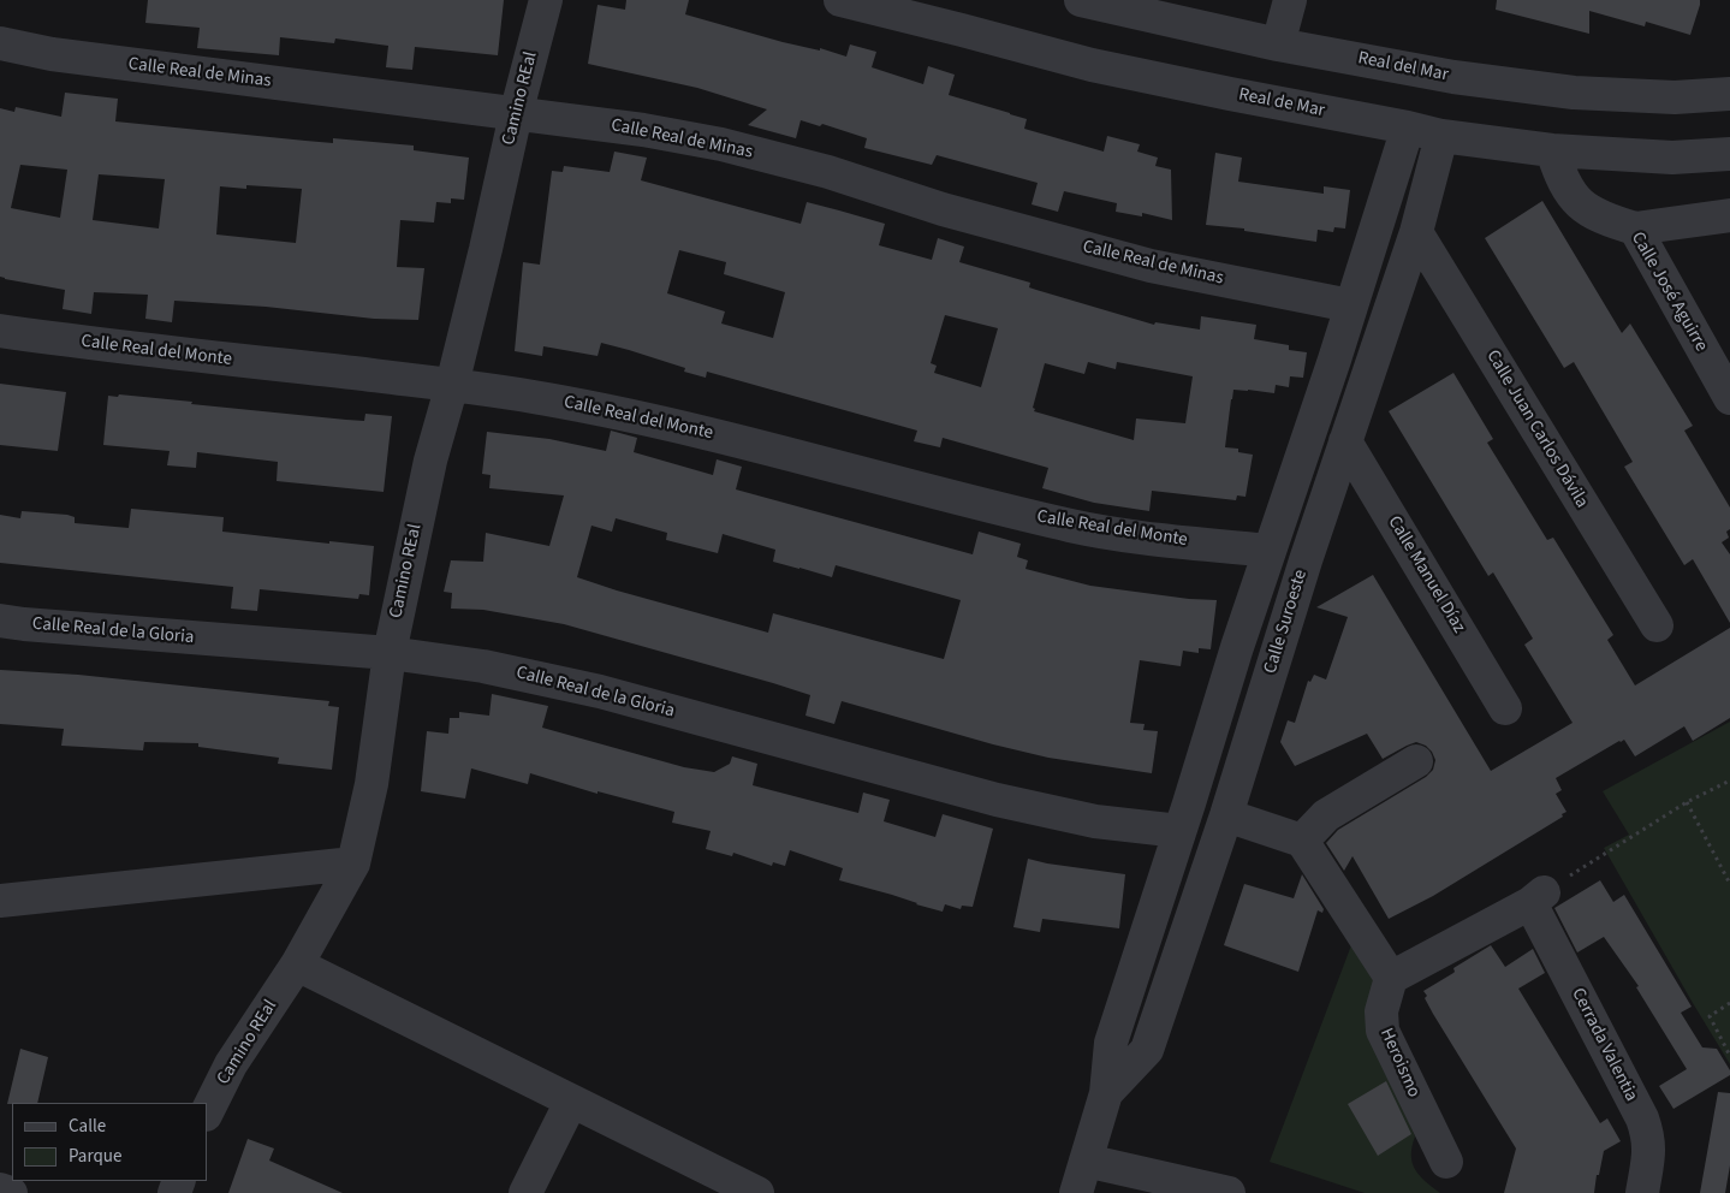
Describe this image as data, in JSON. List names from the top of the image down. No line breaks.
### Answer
{"streets":{"street":["Real del Mar","Calle Real de Minas","Camino REal","Real de Mar","Calle José Aguirre","Calle Real del Monte","Calle Juan Carlos Dávila","Calle Manuel Díaz","Calle Suroeste","Calle Real de la Gloria","Cerrada Valentia","Heroismo"]},"crossings":[["Calle Real de Minas","Camino REal"],["Calle Real de Minas","Calle Suroeste"],["Camino REal","Calle Real del Monte"],["Camino REal","Calle Real de la Gloria"],["Real de Mar","Calle José Aguirre"],["Real de Mar","Calle Suroeste"],["Calle Real del Monte","Calle Suroeste"],["Calle Juan Carlos Dávila","Calle Suroeste"],["Calle Manuel Díaz","Calle Suroeste"],["Calle Suroeste","Calle Real de la Gloria"]],"legend":["Calle","Parque"]}
